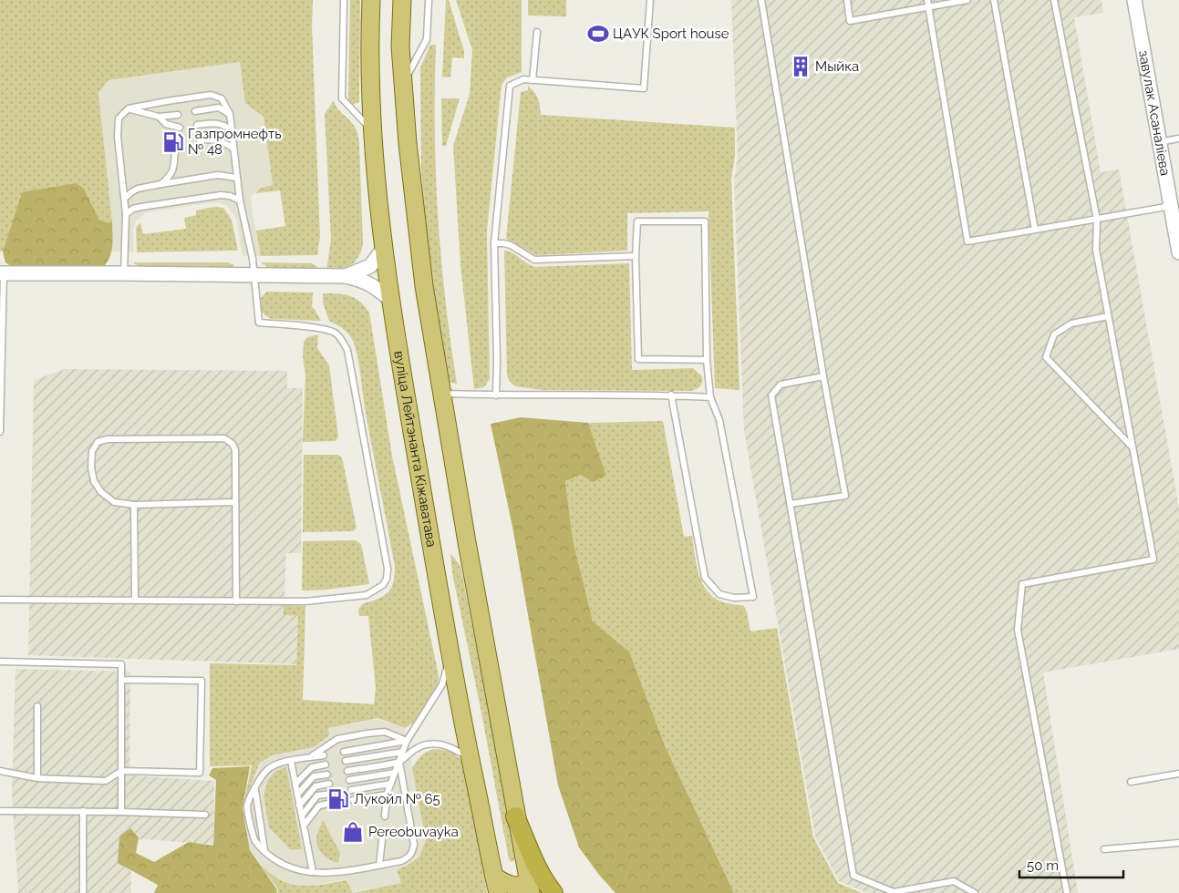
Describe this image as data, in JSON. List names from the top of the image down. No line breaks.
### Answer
{"streets":{"main road":["вуліца Лейтэнанта Кіжаватава"],"street":["завулак Асаналіева"]},"places":{"sports":["ЦАУК Sport house"],"building":["Мыйка"],"fuel station":["Газпромнефть № 48","Лукойл № 65"],"shop":["Pereobuvayka"]},"scale_bar":"50 m"}
